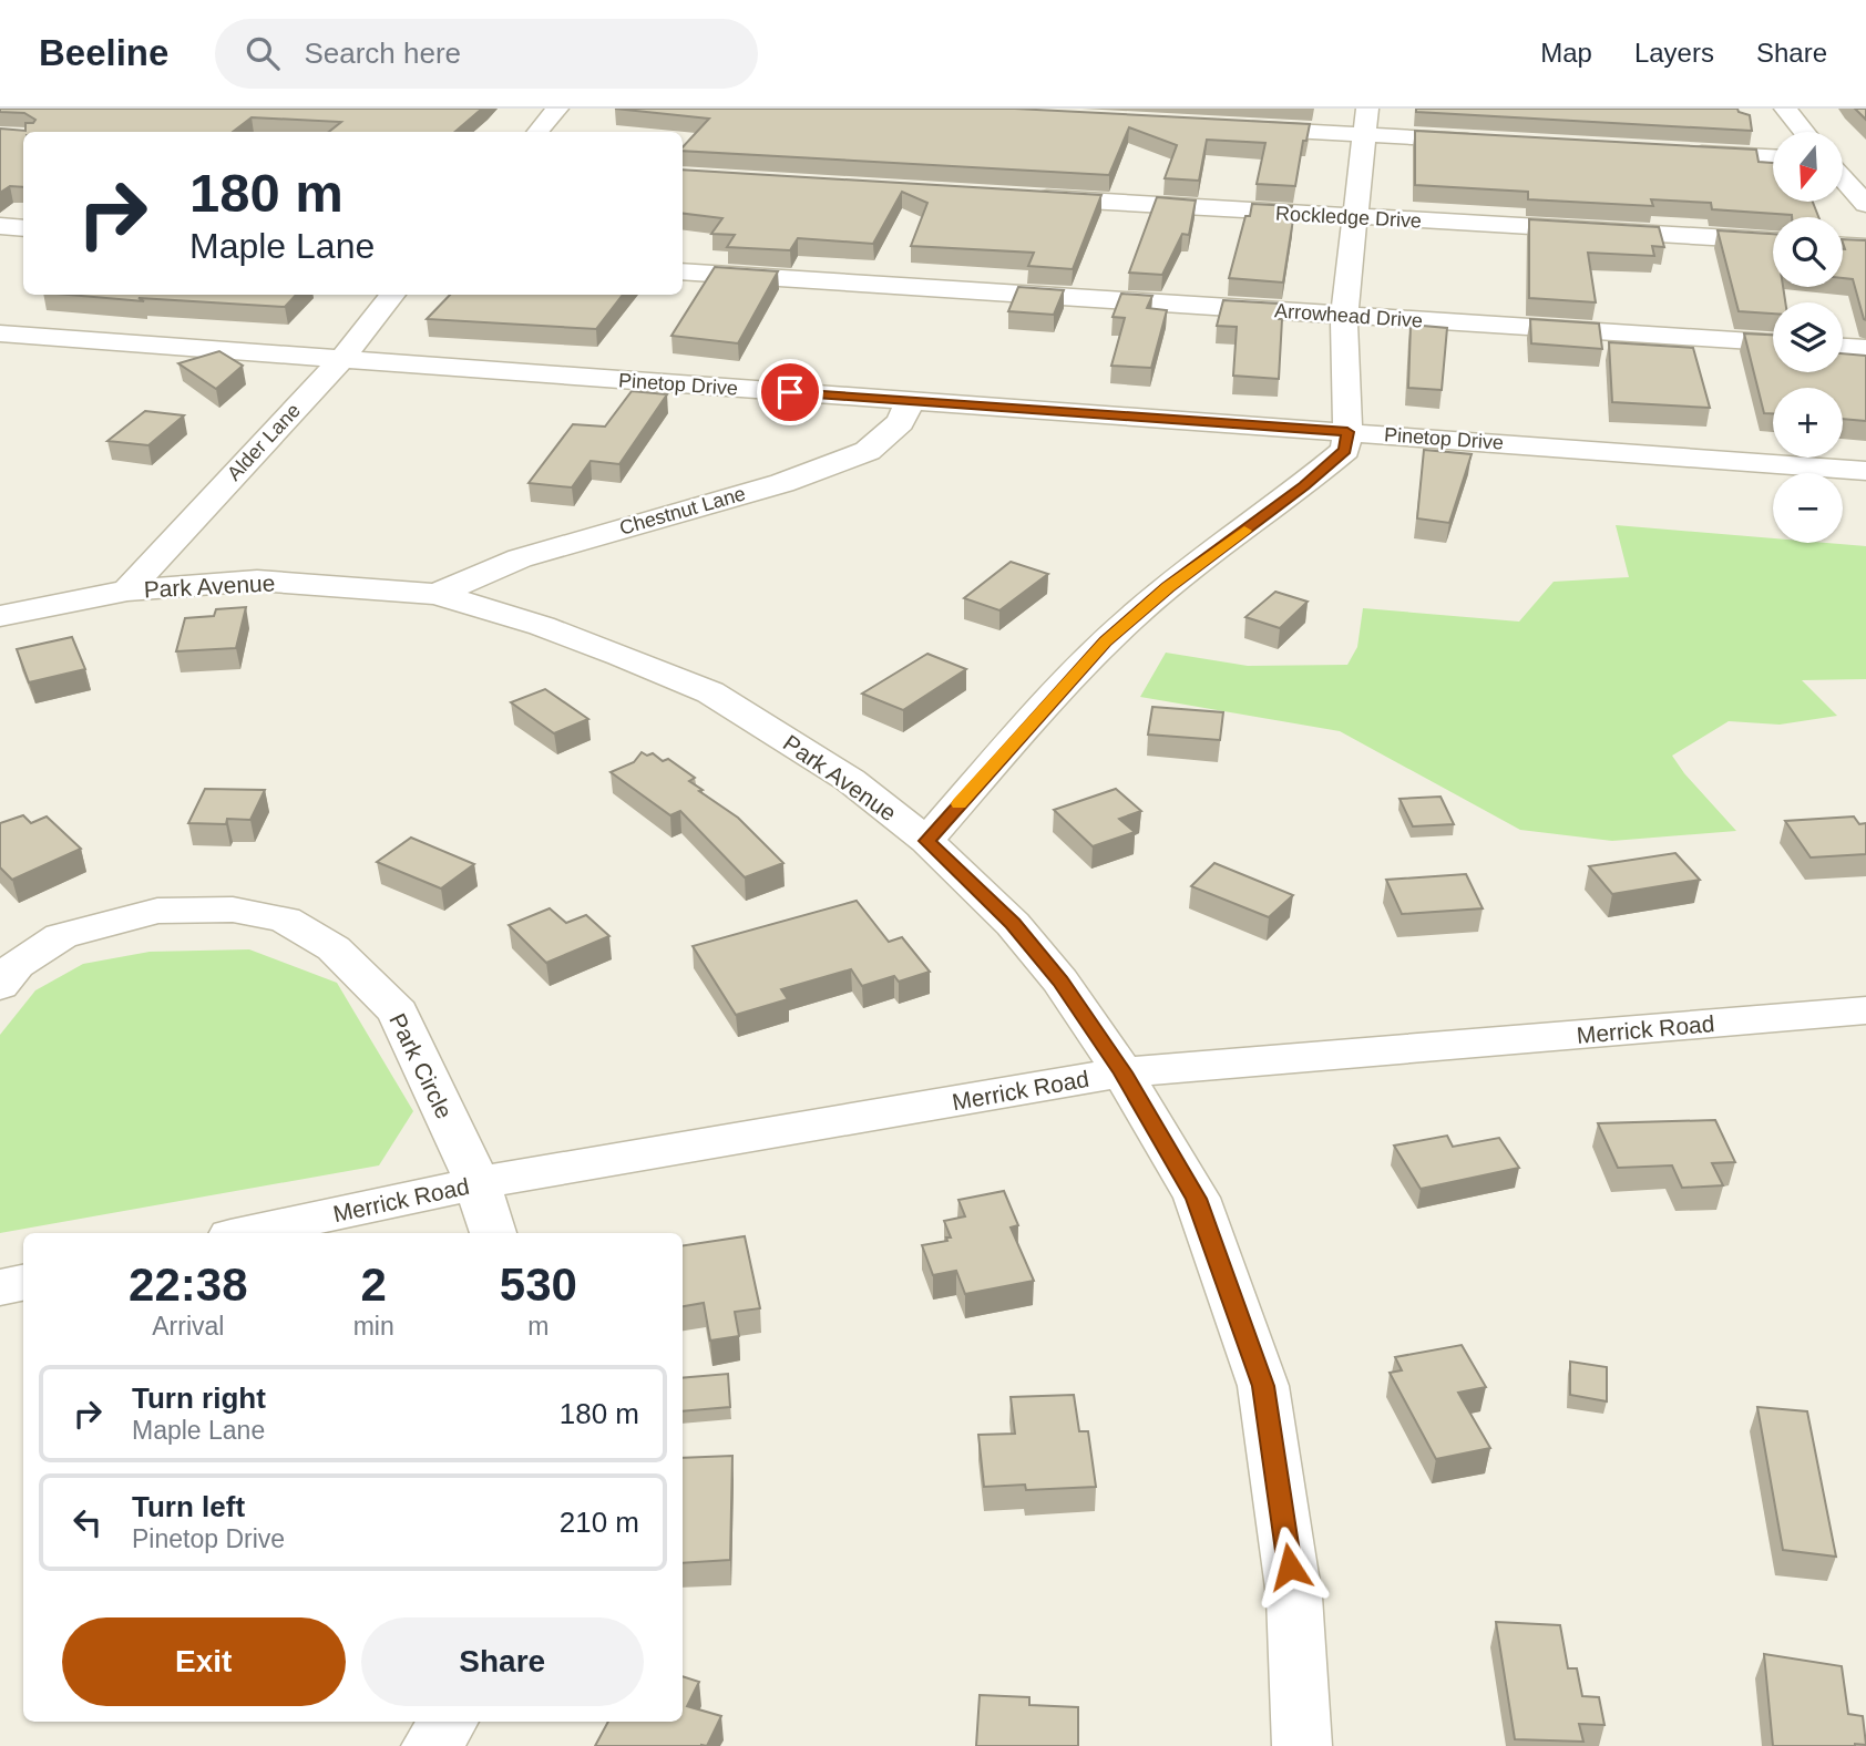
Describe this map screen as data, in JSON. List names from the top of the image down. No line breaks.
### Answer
{"streets":{"street":["Rockledge Drive","Arrowhead Drive","Pinetop Drive","Alder Lane","Chestnut Lane","Park Avenue","Merrick Road","Park Circle"]},"crossings":[["Pinetop Drive","Alder Lane"],["Pinetop Drive","Chestnut Lane"],["Alder Lane","Park Avenue"],["Chestnut Lane","Park Avenue"],["Park Avenue","Merrick Road"],["Merrick Road","Park Circle"]],"north":"bottom","page":{"header":"Beeline","search":"Search here","nav":["Map","Layers","Share"],"map_buttons":["+","−"],"turn":["180 m","Maple Lane"],"eta":["22:38","Arrival","2","min","530","m"],"list":[{"name":"Turn right","note":"Maple Lane","value":"180 m"},{"name":"Turn left","note":"Pinetop Drive","value":"210 m"}],"buttons":["Exit","Share"]}}
